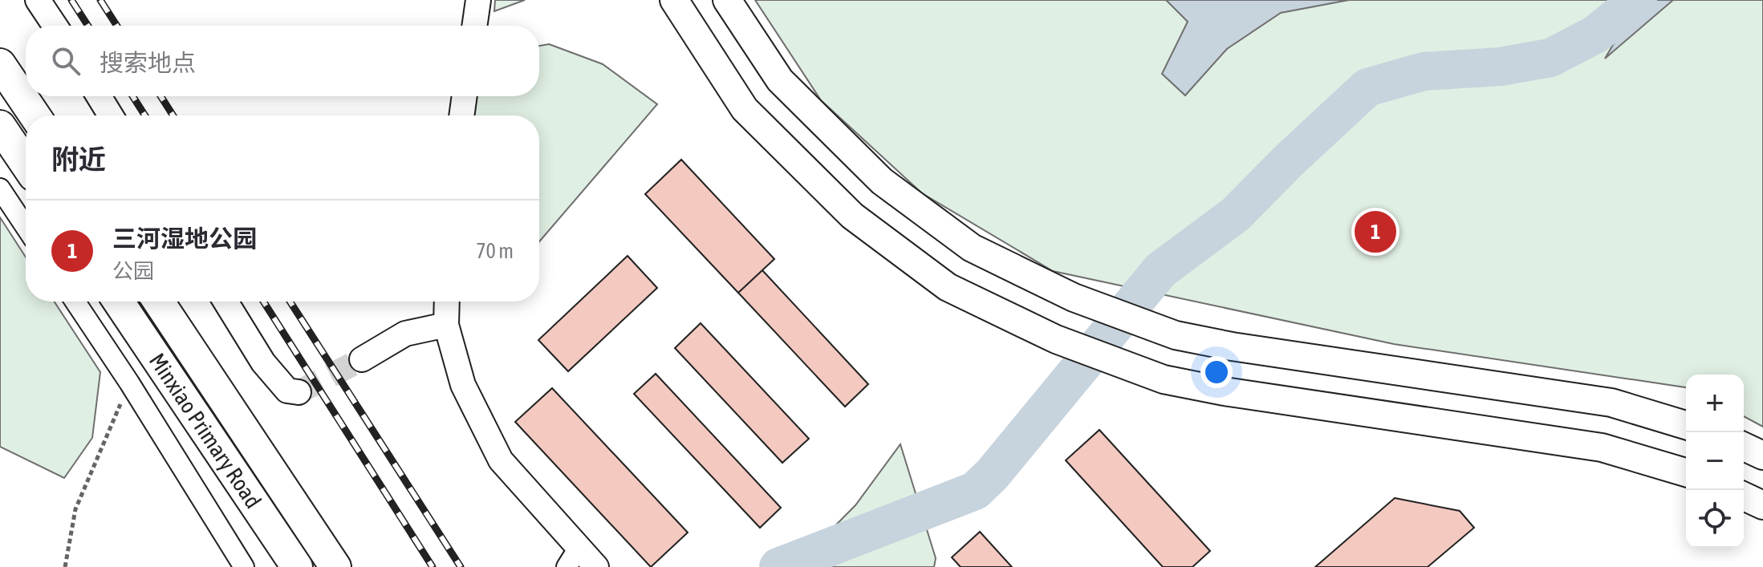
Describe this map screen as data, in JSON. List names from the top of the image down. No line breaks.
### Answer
{"streets":{"main road":["Minxiao Primary Road"]},"page":{"search":"搜索地点","heading":"附近","list":[{"mark":"1","name":"三河湿地公园","note":"公园","value":"70 m"}],"pins":"1","map_buttons":["+","−"]}}
